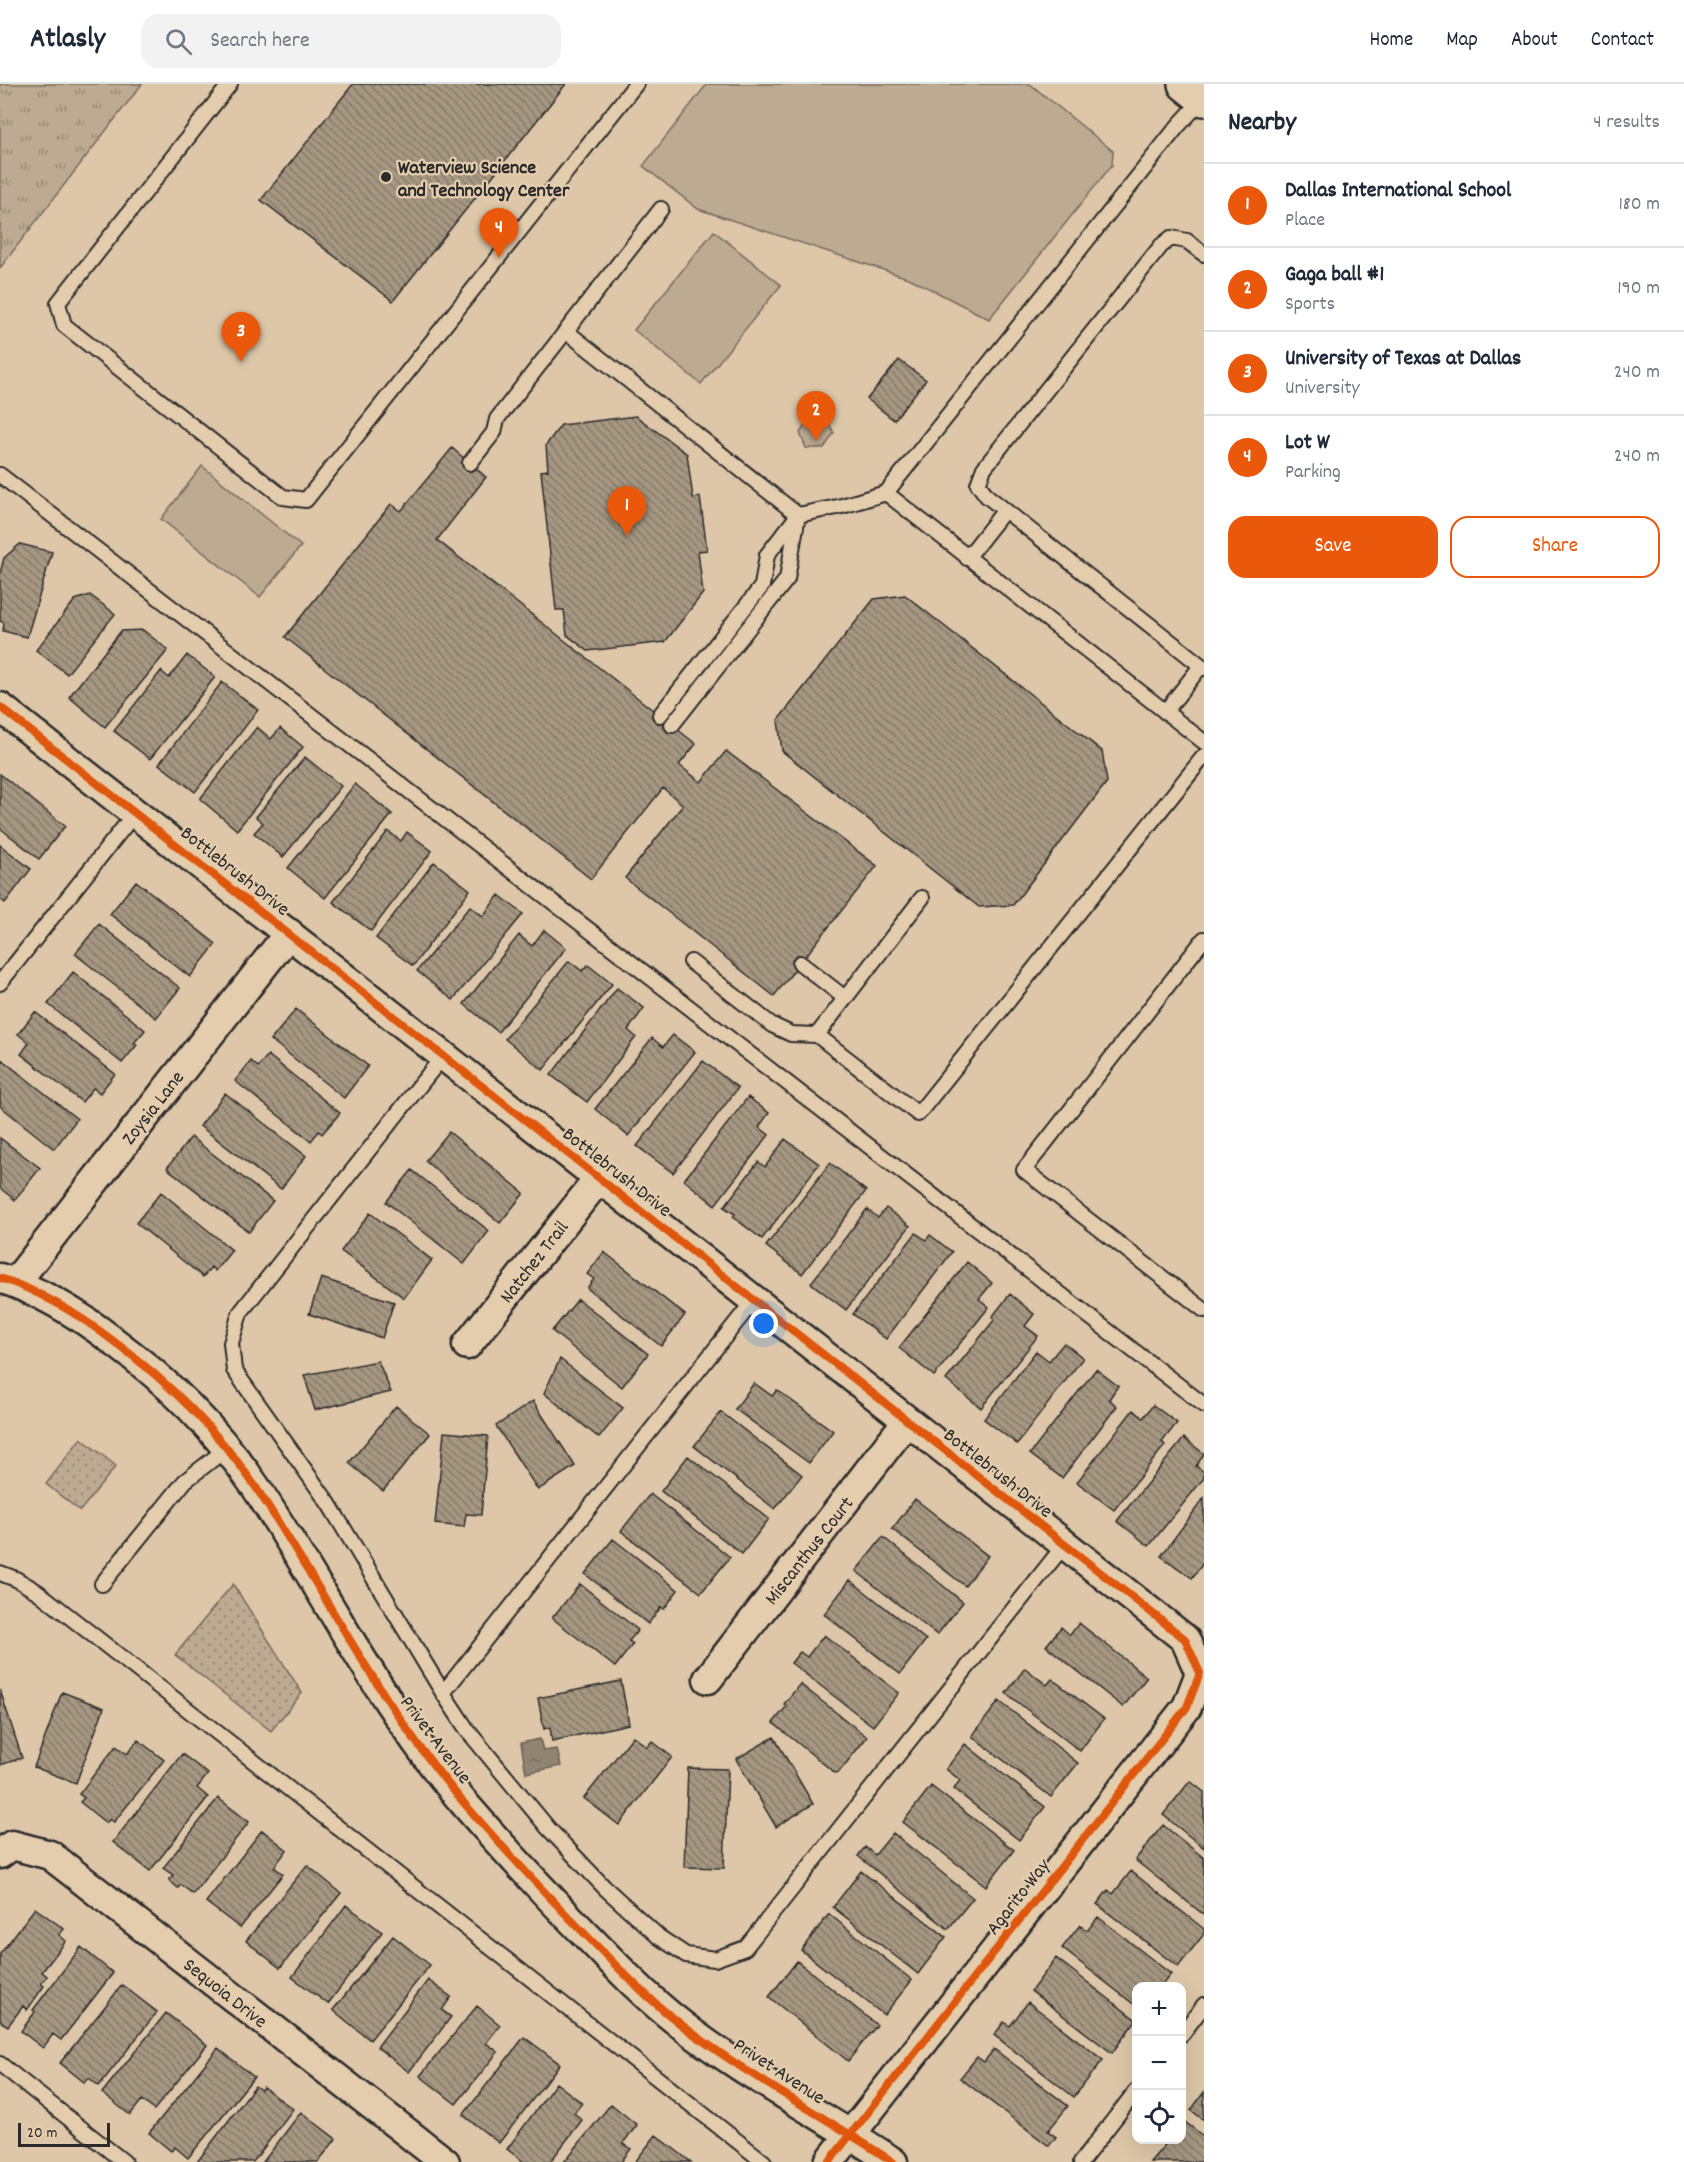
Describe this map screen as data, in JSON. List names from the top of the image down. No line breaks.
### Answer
{"streets":{"street":["Bottlebrush Drive","Zoysia Lane","Natchez Trail","Miscanthus Court","Privet Avenue","Agarito Way","Sequoia Drive"]},"crossings":[["Bottlebrush Drive","Zoysia Lane"],["Bottlebrush Drive","Natchez Trail"],["Bottlebrush Drive","Miscanthus Court"],["Bottlebrush Drive","Agarito Way"],["Zoysia Lane","Privet Avenue"],["Privet Avenue","Agarito Way"]],"places":["Waterview Science and Technology Center"],"scale_bar":"20 m","page":{"header":"Atlasly","search":"Search here","nav":["Home","Map","About","Contact"],"heading":["Nearby","4 results"],"list":[{"mark":"1","name":"Dallas International School","note":"Place","value":"180 m"},{"mark":"2","name":"Gaga ball #1","note":"Sports","value":"190 m"},{"mark":"3","name":"University of Texas at Dallas","note":"University","value":"240 m"},{"mark":"4","name":"Lot W","note":"Parking","value":"240 m"}],"pins":["4","3","2","1"],"buttons":["Save","Share"],"map_buttons":["+","−"],"scale":"20 m"}}
